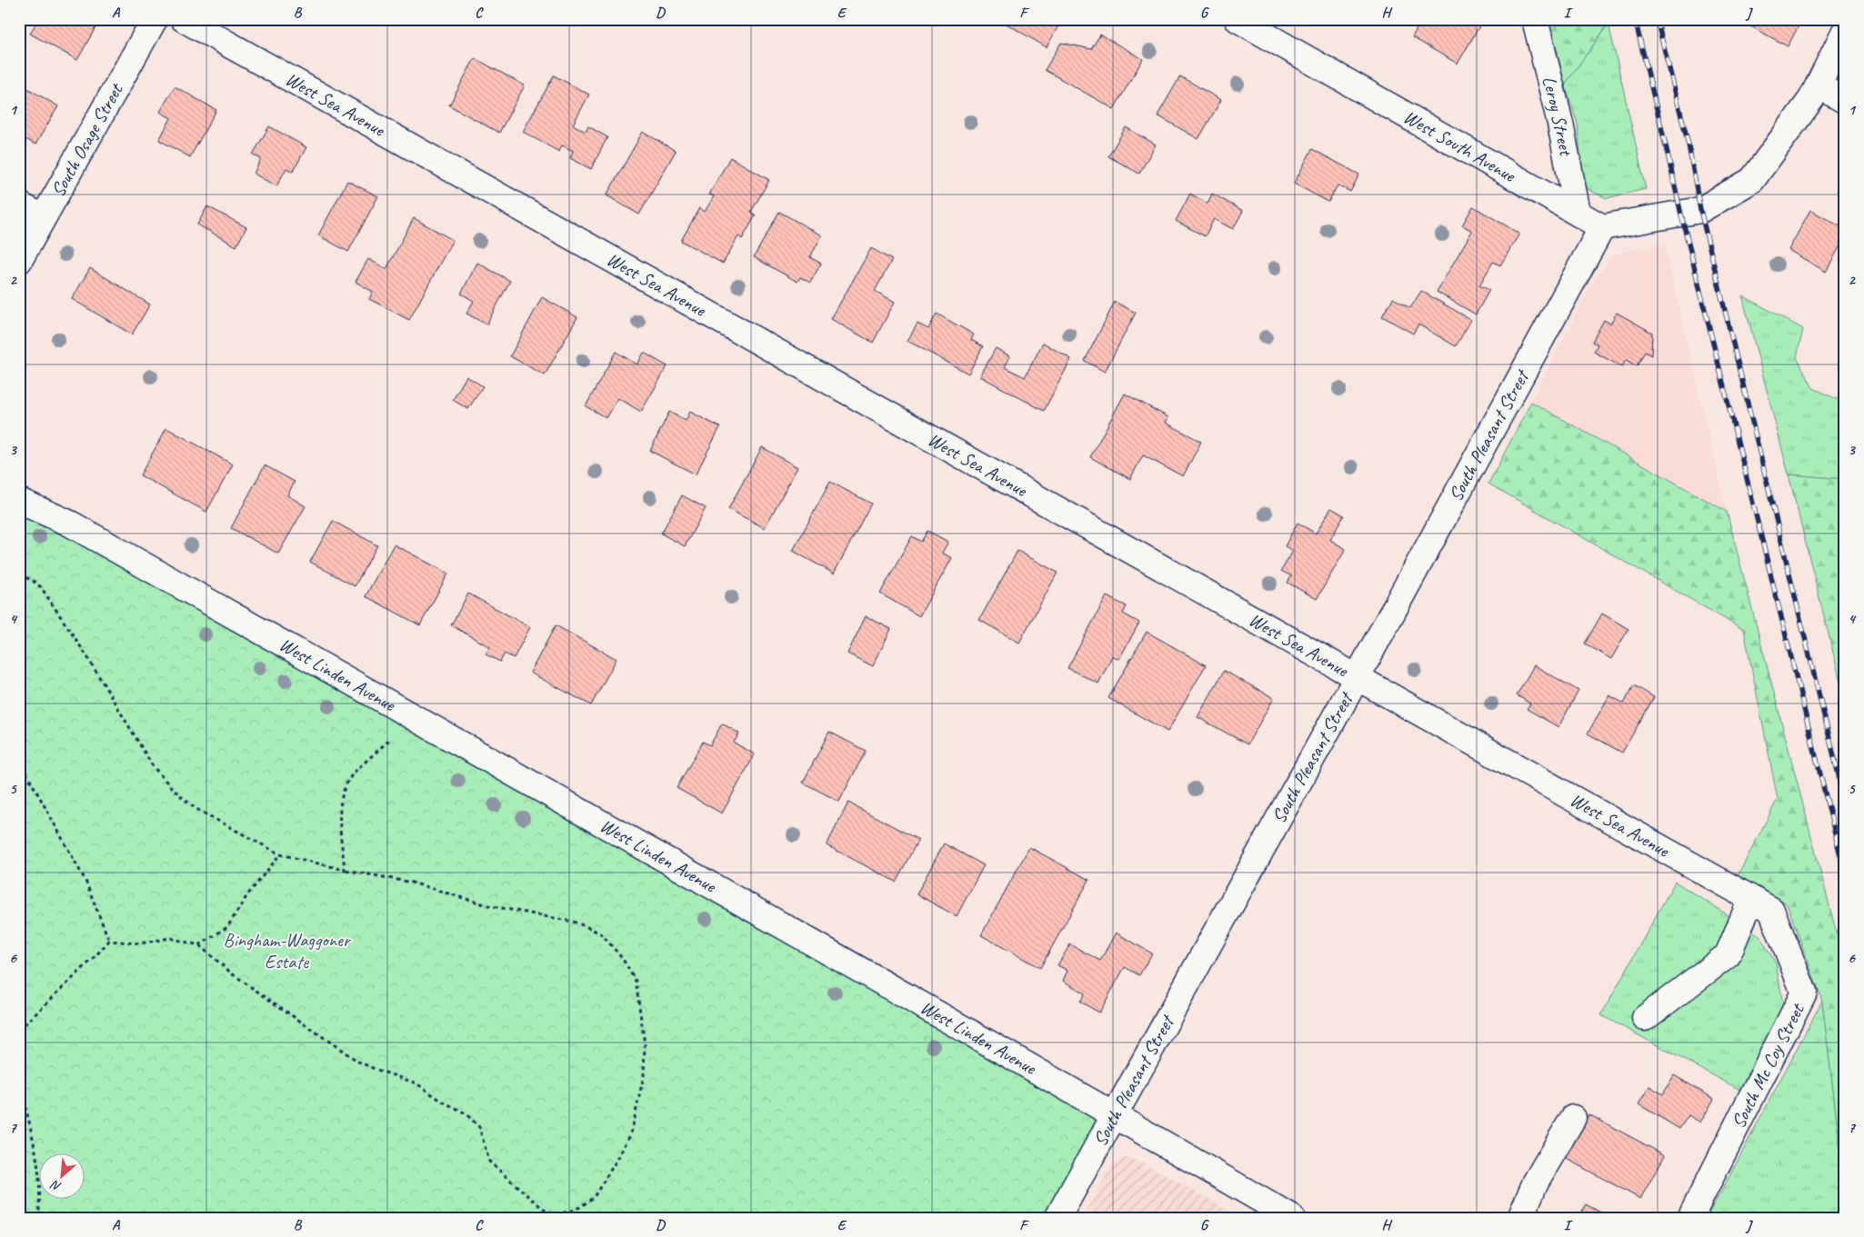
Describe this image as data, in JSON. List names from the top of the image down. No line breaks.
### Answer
{"streets":{"street":["West Sea Avenue","Leroy Street","South Osage Street","West South Avenue","South Pleasant Street","West Linden Avenue","South Mc Coy Street"]},"crossings":[["West Sea Avenue","South Pleasant Street"],["West Sea Avenue","South Mc Coy Street"],["Leroy Street","West South Avenue"],["West South Avenue","South Pleasant Street"],["South Pleasant Street","West Linden Avenue"]],"parks":["Bingham-Waggoner Estate"],"north":"bottom left","grid":{"columns":["A","B","C","D","E","F","G","H","I","J"],"rows":["1","2","3","4","5","6","7"]}}
